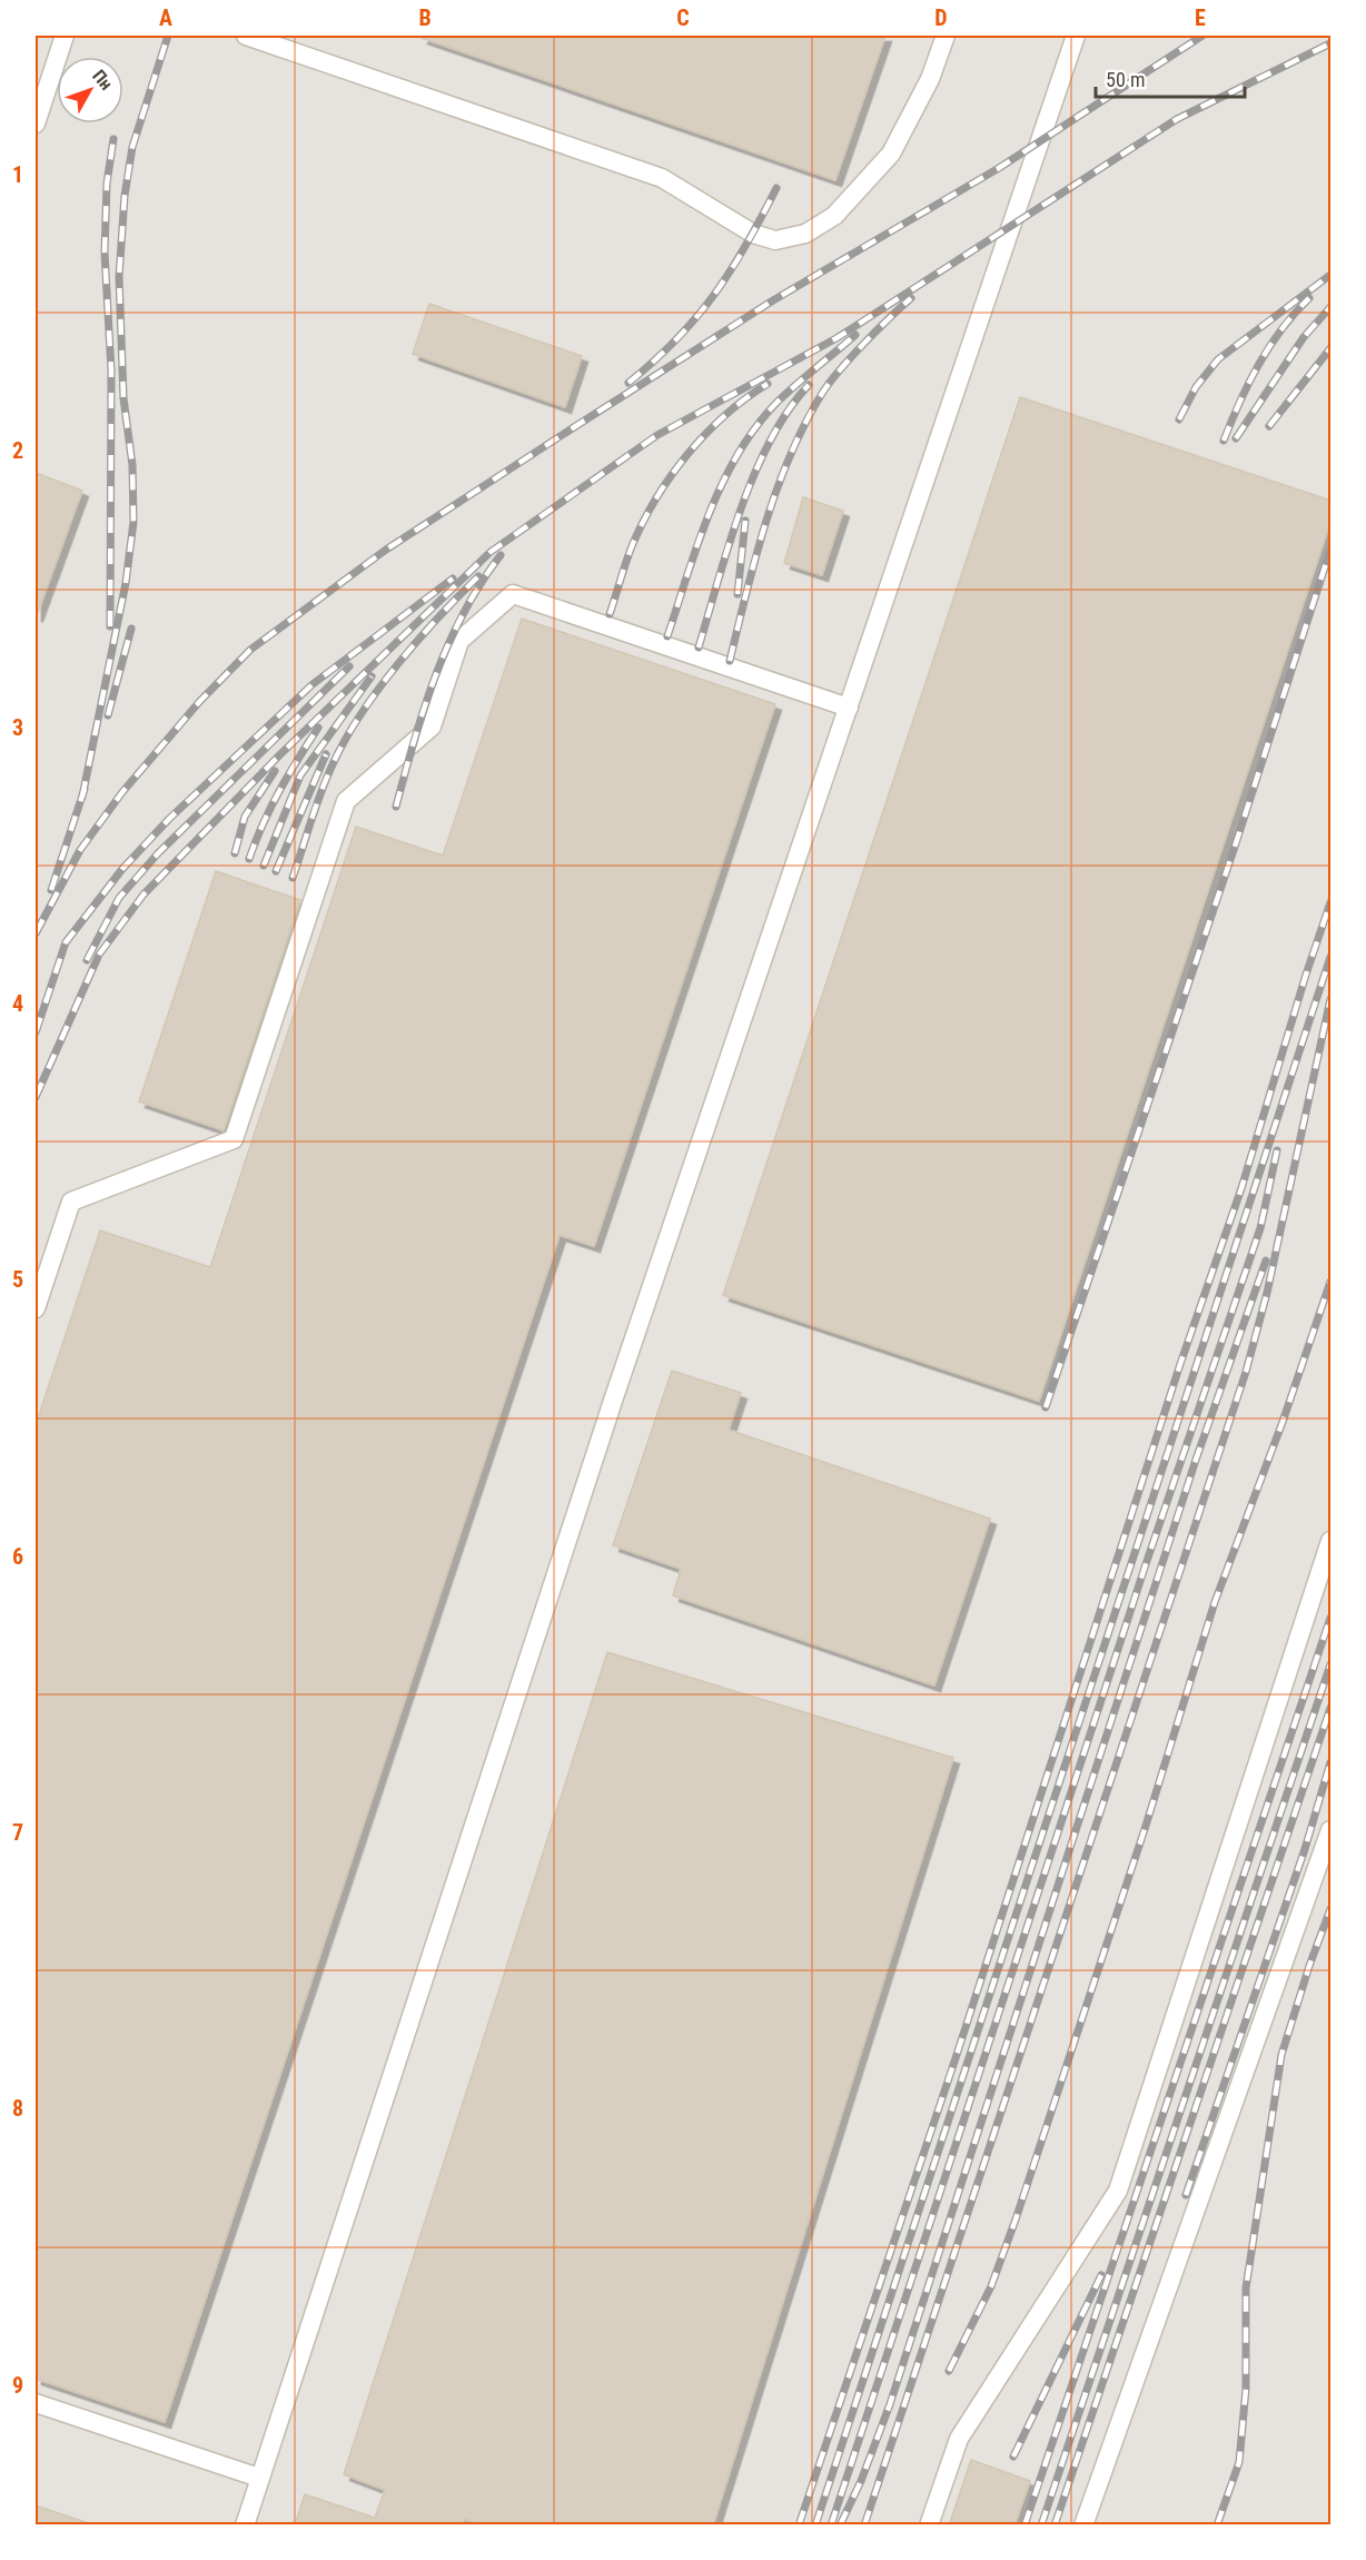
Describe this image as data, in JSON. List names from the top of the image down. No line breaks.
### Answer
{"scale_bar":"50 m","north":"top right","grid":{"columns":["A","B","C","D","E"],"rows":["1","2","3","4","5","6","7","8","9"]}}
